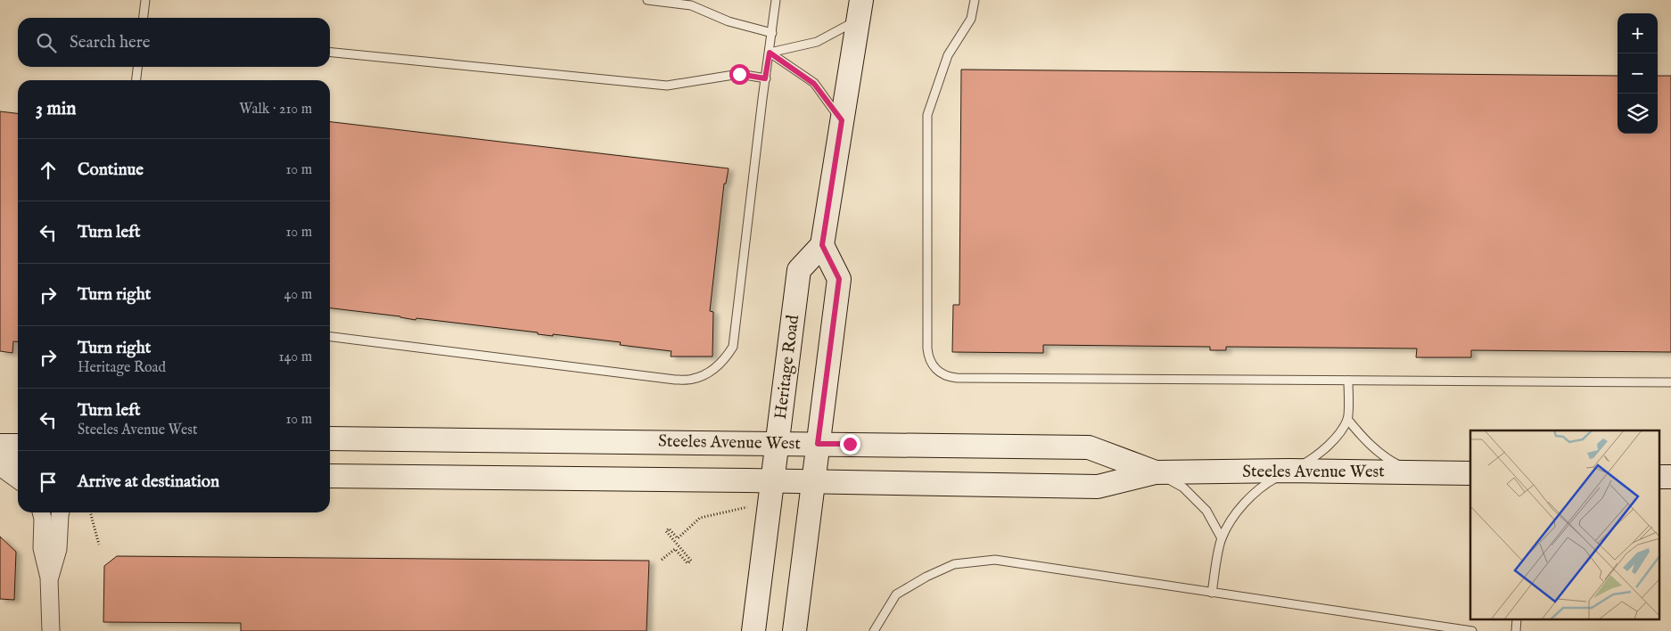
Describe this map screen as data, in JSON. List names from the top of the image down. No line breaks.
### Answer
{"streets":{"main road":["Heritage Road","Steeles Avenue West"]},"crossings":[["Heritage Road","Steeles Avenue West"]],"page":{"map_buttons":["+","−"],"search":"Search here","heading":["3 min","Walk · 210 m"],"list":[["Continue","10 m"],["Turn left","10 m"],["Turn right","40 m"],["Turn right","Heritage Road","140 m"],["Turn left","Steeles Avenue West","10 m"],"Arrive at destination"]}}
